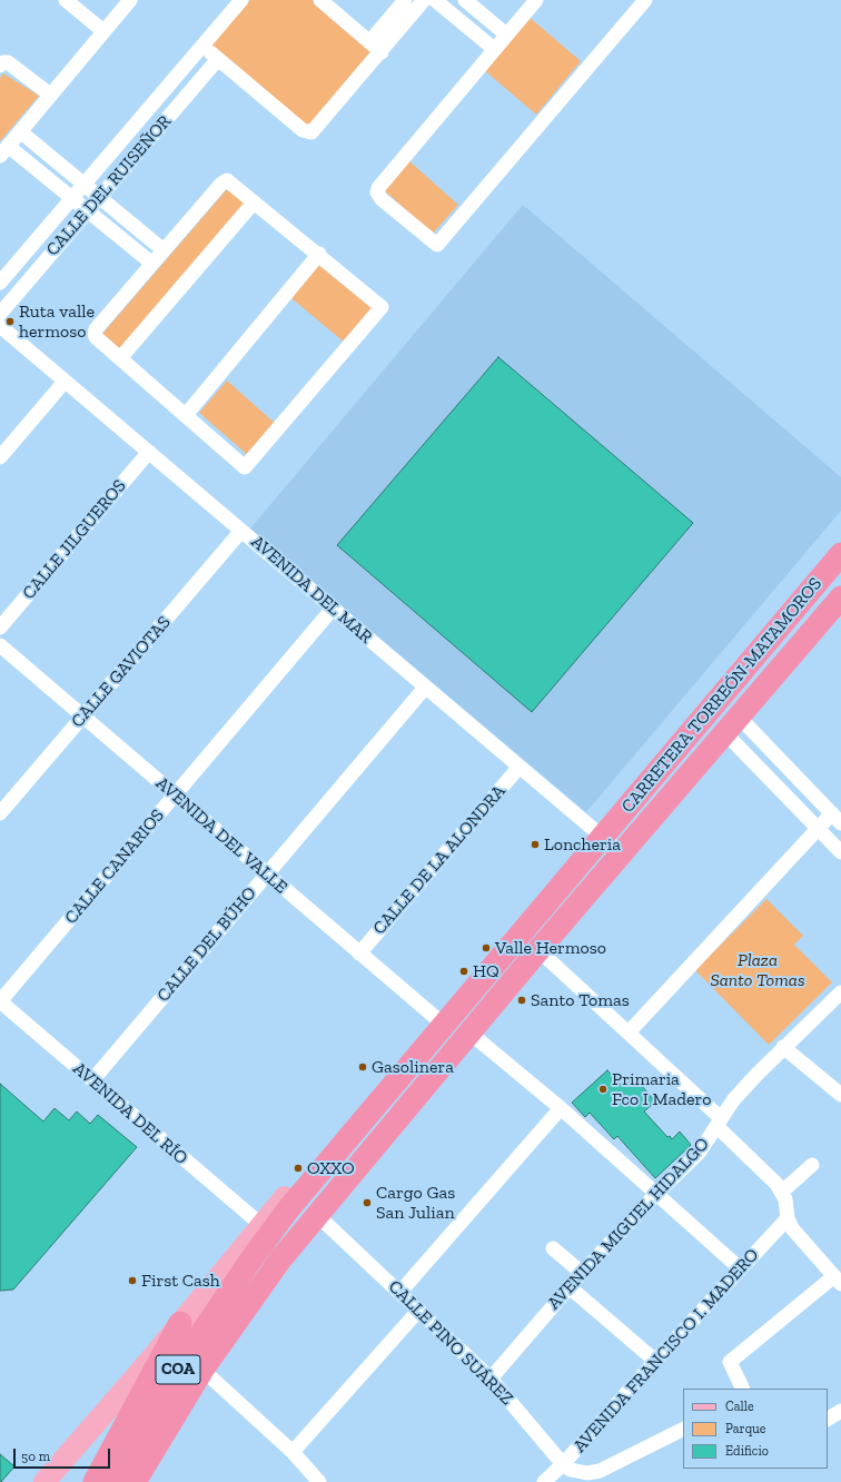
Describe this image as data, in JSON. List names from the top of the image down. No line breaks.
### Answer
{"streets":{"highway":["CARRETERA TORREÓN-MATAMOROS","COA"],"street":["CALLE DEL RUISEÑOR","CALLE JILGUEROS","AVENIDA DEL MAR","CALLE GAVIOTAS","AVENIDA DEL VALLE","CALLE DE LA ALONDRA","CALLE CANARIOS","CALLE DEL BÚHO","AVENIDA DEL RÍO","AVENIDA MIGUEL HIDALGO","CALLE PINO SUÁREZ","AVENIDA FRANCISCO I. MADERO"]},"crossings":[["CALLE JILGUEROS","AVENIDA DEL MAR"],["AVENIDA DEL MAR","CALLE GAVIOTAS"],["AVENIDA DEL MAR","CARRETERA TORREÓN-MATAMOROS"],["AVENIDA DEL MAR","CALLE DE LA ALONDRA"],["AVENIDA DEL MAR","CALLE CANARIOS"],["AVENIDA DEL MAR","CALLE DEL BÚHO"],["CALLE GAVIOTAS","AVENIDA DEL VALLE"],["CARRETERA TORREÓN-MATAMOROS","AVENIDA DEL VALLE"],["CARRETERA TORREÓN-MATAMOROS","COA"],["AVENIDA DEL VALLE","CALLE DE LA ALONDRA"],["AVENIDA DEL VALLE","CALLE CANARIOS"],["AVENIDA DEL VALLE","CALLE DEL BÚHO"],["CALLE CANARIOS","AVENIDA DEL RÍO"],["CALLE DEL BÚHO","AVENIDA DEL RÍO"],["AVENIDA MIGUEL HIDALGO","CALLE PINO SUÁREZ"],["CALLE PINO SUÁREZ","AVENIDA FRANCISCO I. MADERO"]],"parks":["Plaza Santo Tomas"],"places":["Ruta valle hermoso","Loncheria","Valle Hermoso","HQ","Santo Tomas","Gasolinera","Primaria Fco I Madero","OXXO","Cargo Gas San Julian","First Cash"],"legend":["Calle","Parque","Edificio"],"scale_bar":"50 m"}
